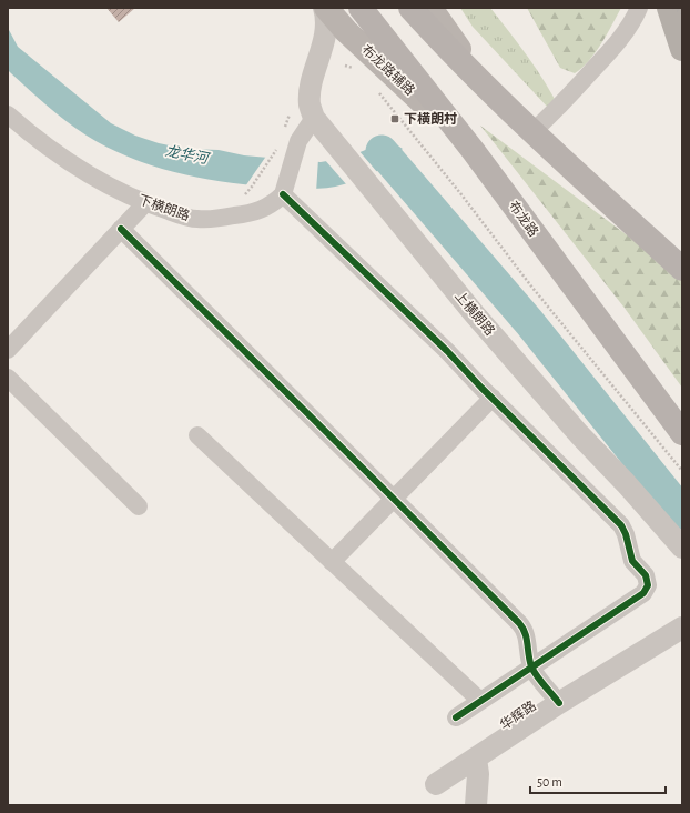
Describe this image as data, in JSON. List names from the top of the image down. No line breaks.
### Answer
{"streets":{"main road":["布龙路辅路","布龙路"],"street":["下横朗路","上横朗路","华辉路"]},"crossings":[["布龙路辅路","布龙路"],["布龙路辅路","上横朗路"]],"water":["龙华河"],"places":{"transit":["下横朗村"]},"scale_bar":"50 m"}
